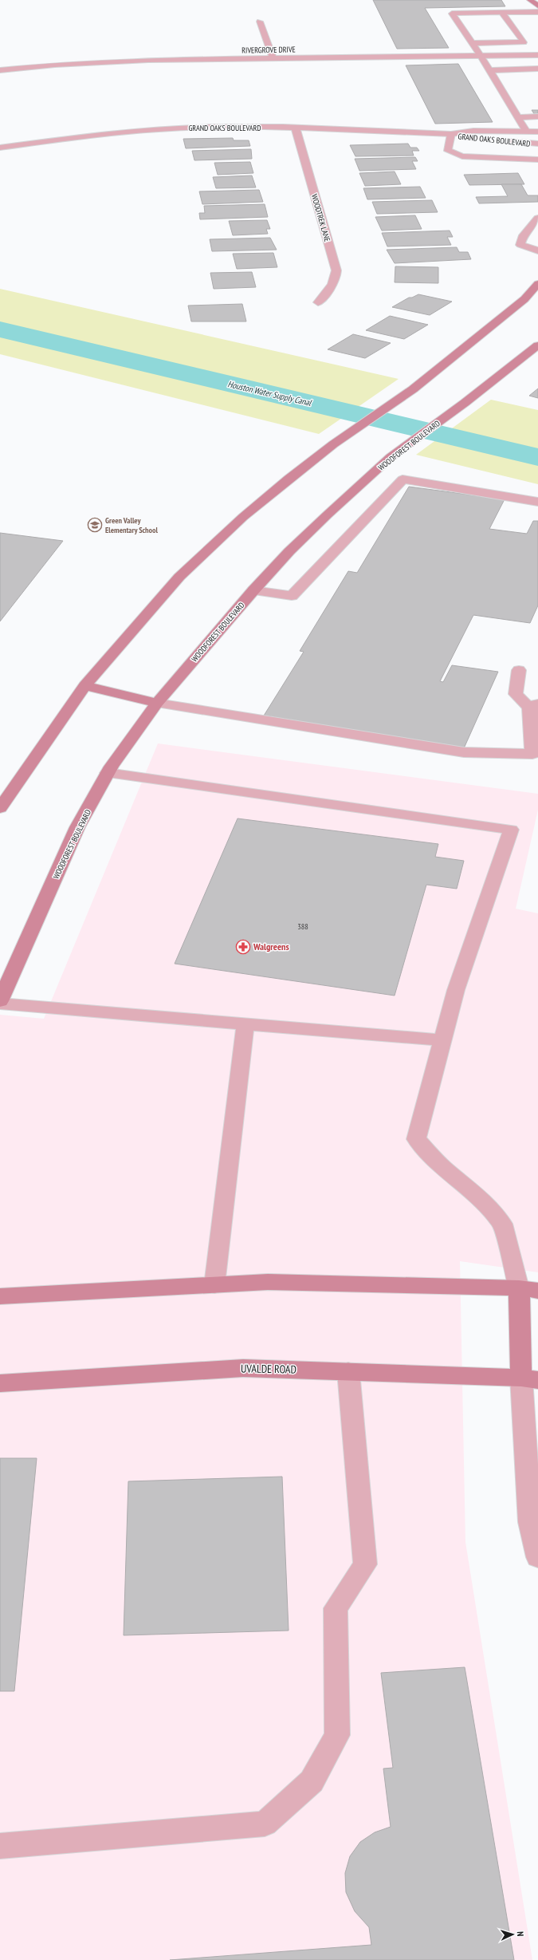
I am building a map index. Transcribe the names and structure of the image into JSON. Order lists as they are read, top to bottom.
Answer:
{
  "streets": {
    "main road": ["WOODFOREST BOULEVARD", "UVALDE ROAD"],
    "street": ["RIVERGROVE DRIVE", "GRAND OAKS BOULEVARD", "WOODTREK LANE"]
  },
  "crossings": [
    ["GRAND OAKS BOULEVARD", "WOODTREK LANE"]
  ],
  "water": ["Houston Water Supply Canal"],
  "places": {
    "school or university": ["Green Valley Elementary School"],
    "pharmacy": ["Walgreens"]
  },
  "house_numbers": ["388"],
  "north": "right"
}
